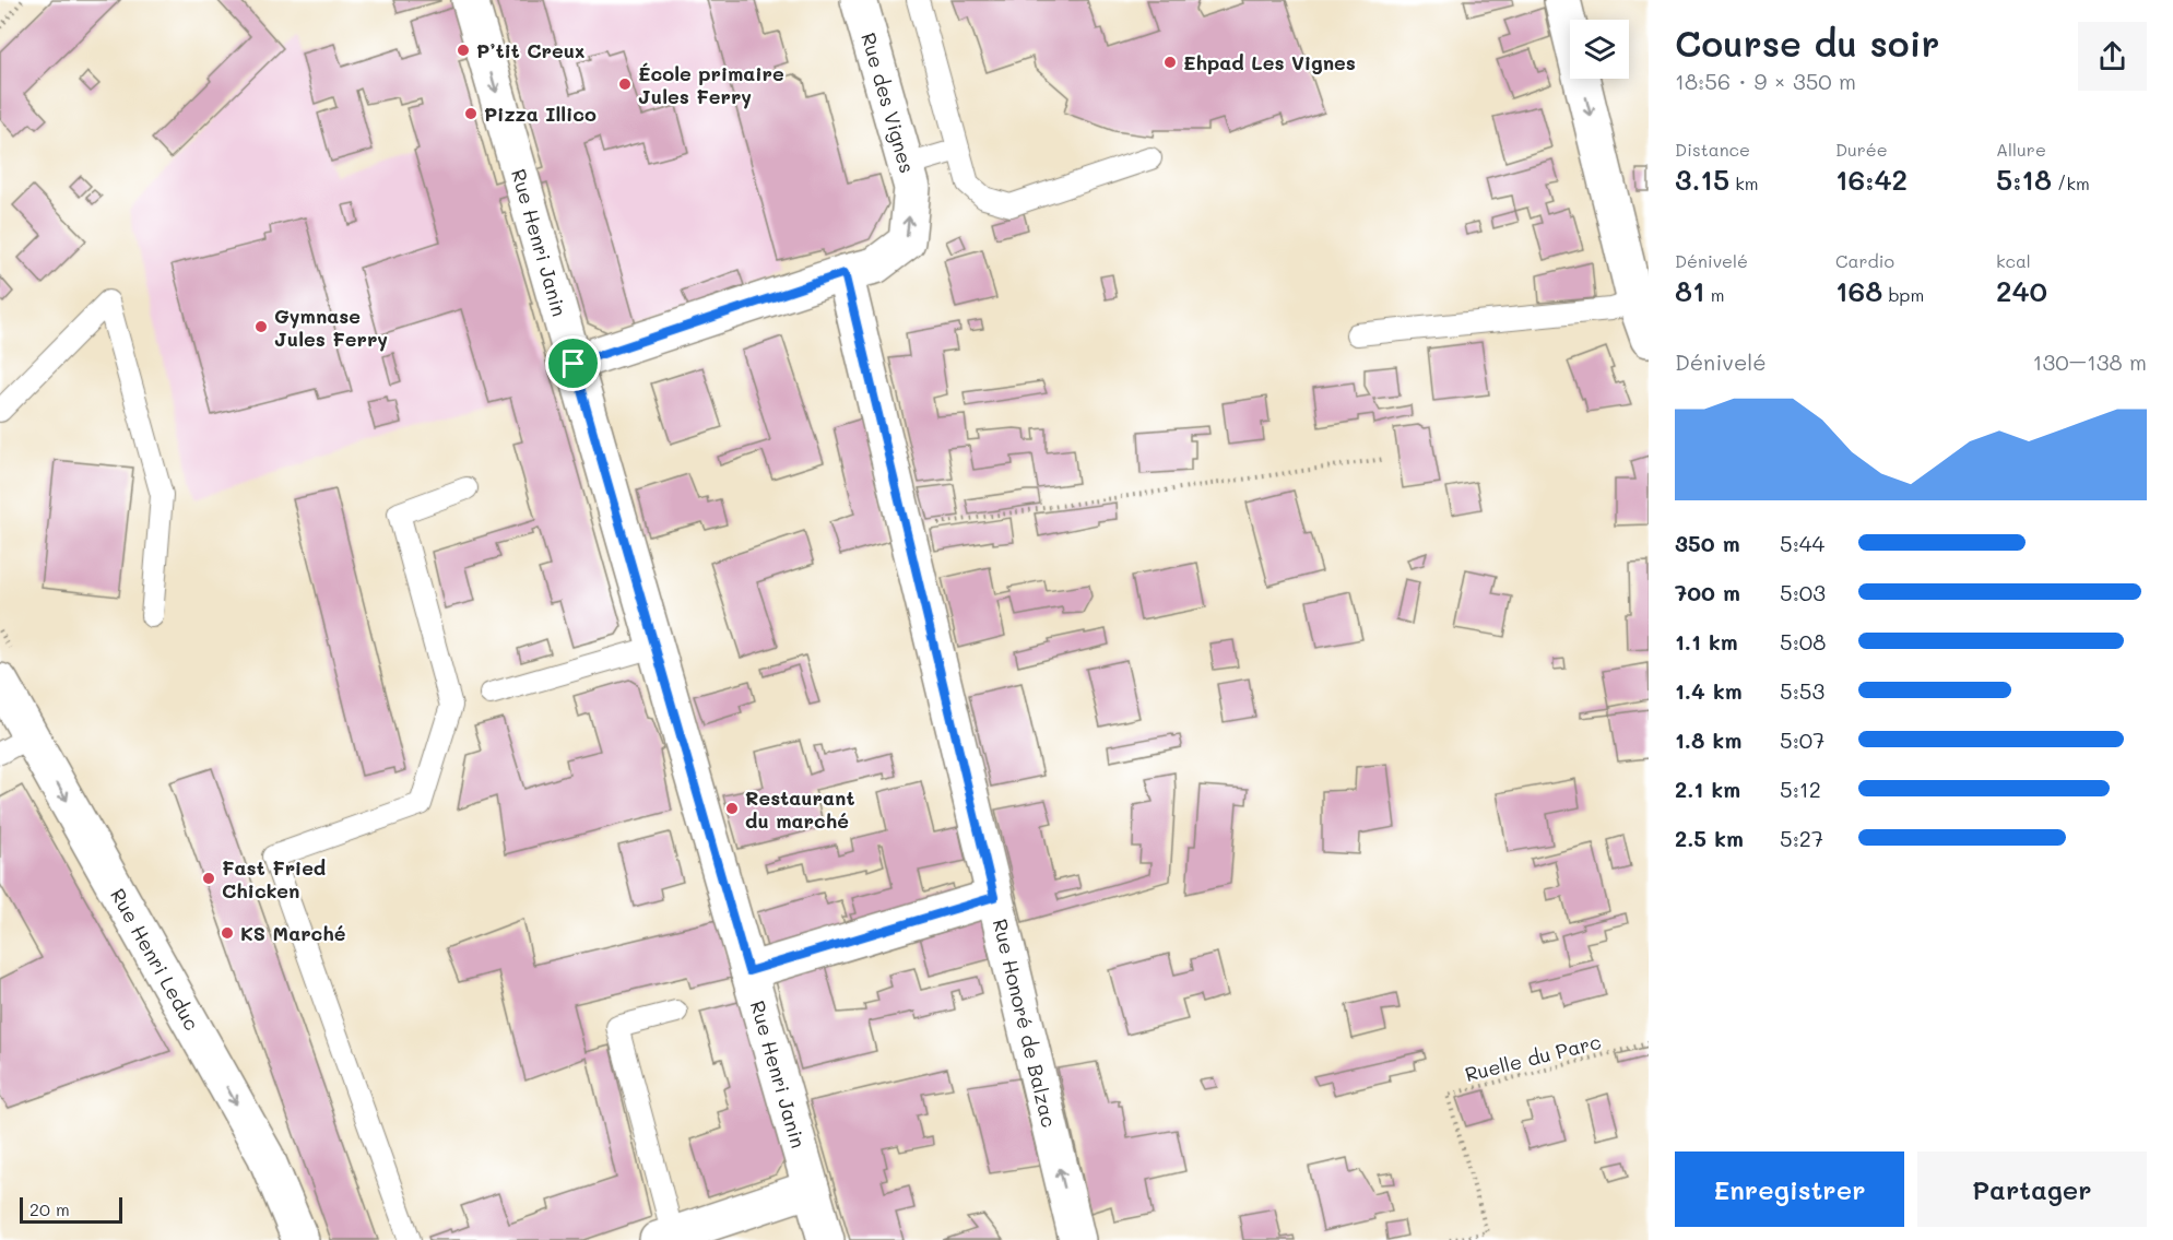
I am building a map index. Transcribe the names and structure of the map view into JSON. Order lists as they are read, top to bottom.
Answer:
{
  "streets": {
    "street": [
      "Rue des Vignes",
      "Rue Henri Janin",
      "Rue Henri Leduc",
      "Rue Honoré de Balzac"
    ],
    "path": ["Ruelle du Parc"]
  },
  "crossings": [
    ["Rue des Vignes", "Rue Henri Janin"],
    ["Rue des Vignes", "Rue Honoré de Balzac"]
  ],
  "one_way": ["Rue Henri Leduc", "Rue Honoré de Balzac"],
  "places": [
    "P’tit Creux",
    "Ehpad Les Vignes",
    "École primaire Jules Ferry",
    "Pizza Illico",
    "Gymnase Jules Ferry",
    "Restaurant du marché",
    "Fast Fried Chicken",
    "KS Marché"
  ],
  "scale_bar": "20 m",
  "page": {
    "heading": ["Course du soir", "18:56 · 9 × 350 m"],
    "stats": [
      ["Distance", "3.15 km"],
      ["Durée", "16:42"],
      ["Allure", "5:18 /km"],
      ["Dénivelé", "81 m"],
      ["Cardio", "168 bpm"],
      ["kcal", "240"]
    ],
    "chart": ["Dénivelé", "130–138 m"],
    "list": [
      {
        "name": "350 m",
        "note": "5:44"
      },
      {
        "name": "700 m",
        "note": "5:03"
      },
      {
        "name": "1.1 km",
        "note": "5:08"
      },
      {
        "name": "1.4 km",
        "note": "5:53"
      },
      {
        "name": "1.8 km",
        "note": "5:07"
      },
      {
        "name": "2.1 km",
        "note": "5:12"
      },
      {
        "name": "2.5 km",
        "note": "5:27"
      }
    ],
    "buttons": ["Enregistrer", "Partager"],
    "scale": "20 m"
  }
}
